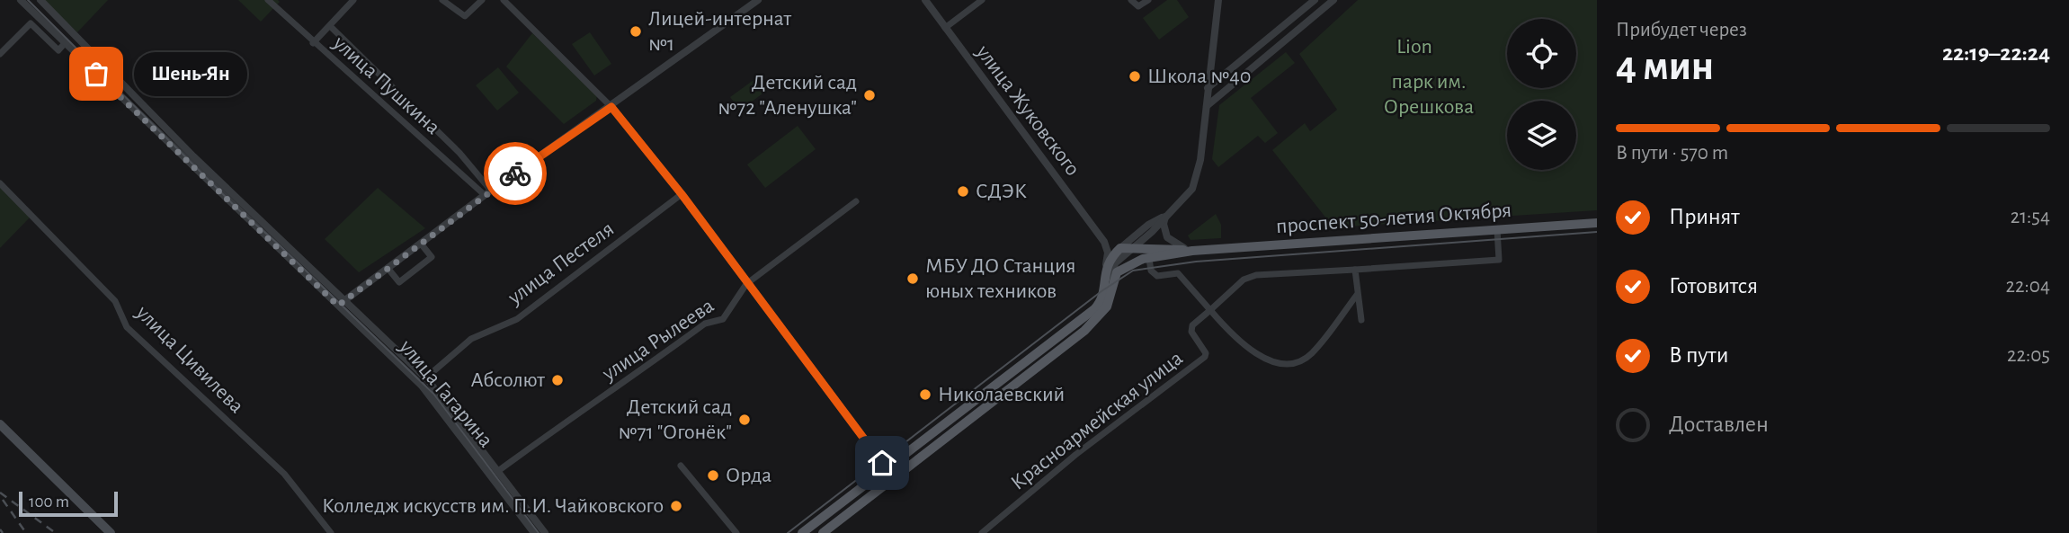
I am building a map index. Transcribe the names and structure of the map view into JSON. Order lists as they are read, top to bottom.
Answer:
{
  "streets": {
    "main road": ["проспект 50-летия Октября"],
    "street": [
      "улица Пушкина",
      "улица Жуковского",
      "улица Пестеля",
      "улица Рылеева",
      "улица Цивилева",
      "улица Гагарина",
      "Красноармейская улица"
    ]
  },
  "crossings": [
    ["улица Пестеля", "улица Гагарина"],
    ["улица Рылеева", "улица Гагарина"]
  ],
  "parks": ["Lion", "парк им. Орешкова"],
  "places": [
    "Лицей-интернат №1",
    "Шень-Ян",
    "Школа №40",
    "Детский сад №72 \"Аленушка\"",
    "СДЭК",
    "МБУ ДО Станция юных техников",
    "Абсолют",
    "Николаевский",
    "Детский сад №71 \"Огонёк\"",
    "Орда",
    "Колледж искусств им. П.И. Чайковского"
  ],
  "scale_bar": "100 m",
  "page": {
    "heading": ["4 мин", "Прибудет через", "22:19–22:24"],
    "bubble": "Шень-Ян",
    "bar": "В пути · 570 m",
    "list": [
      ["Принят", "21:54"],
      ["Готовится", "22:04"],
      ["В пути", "22:05"],
      "Доставлен"
    ],
    "scale": "100 m"
  }
}
